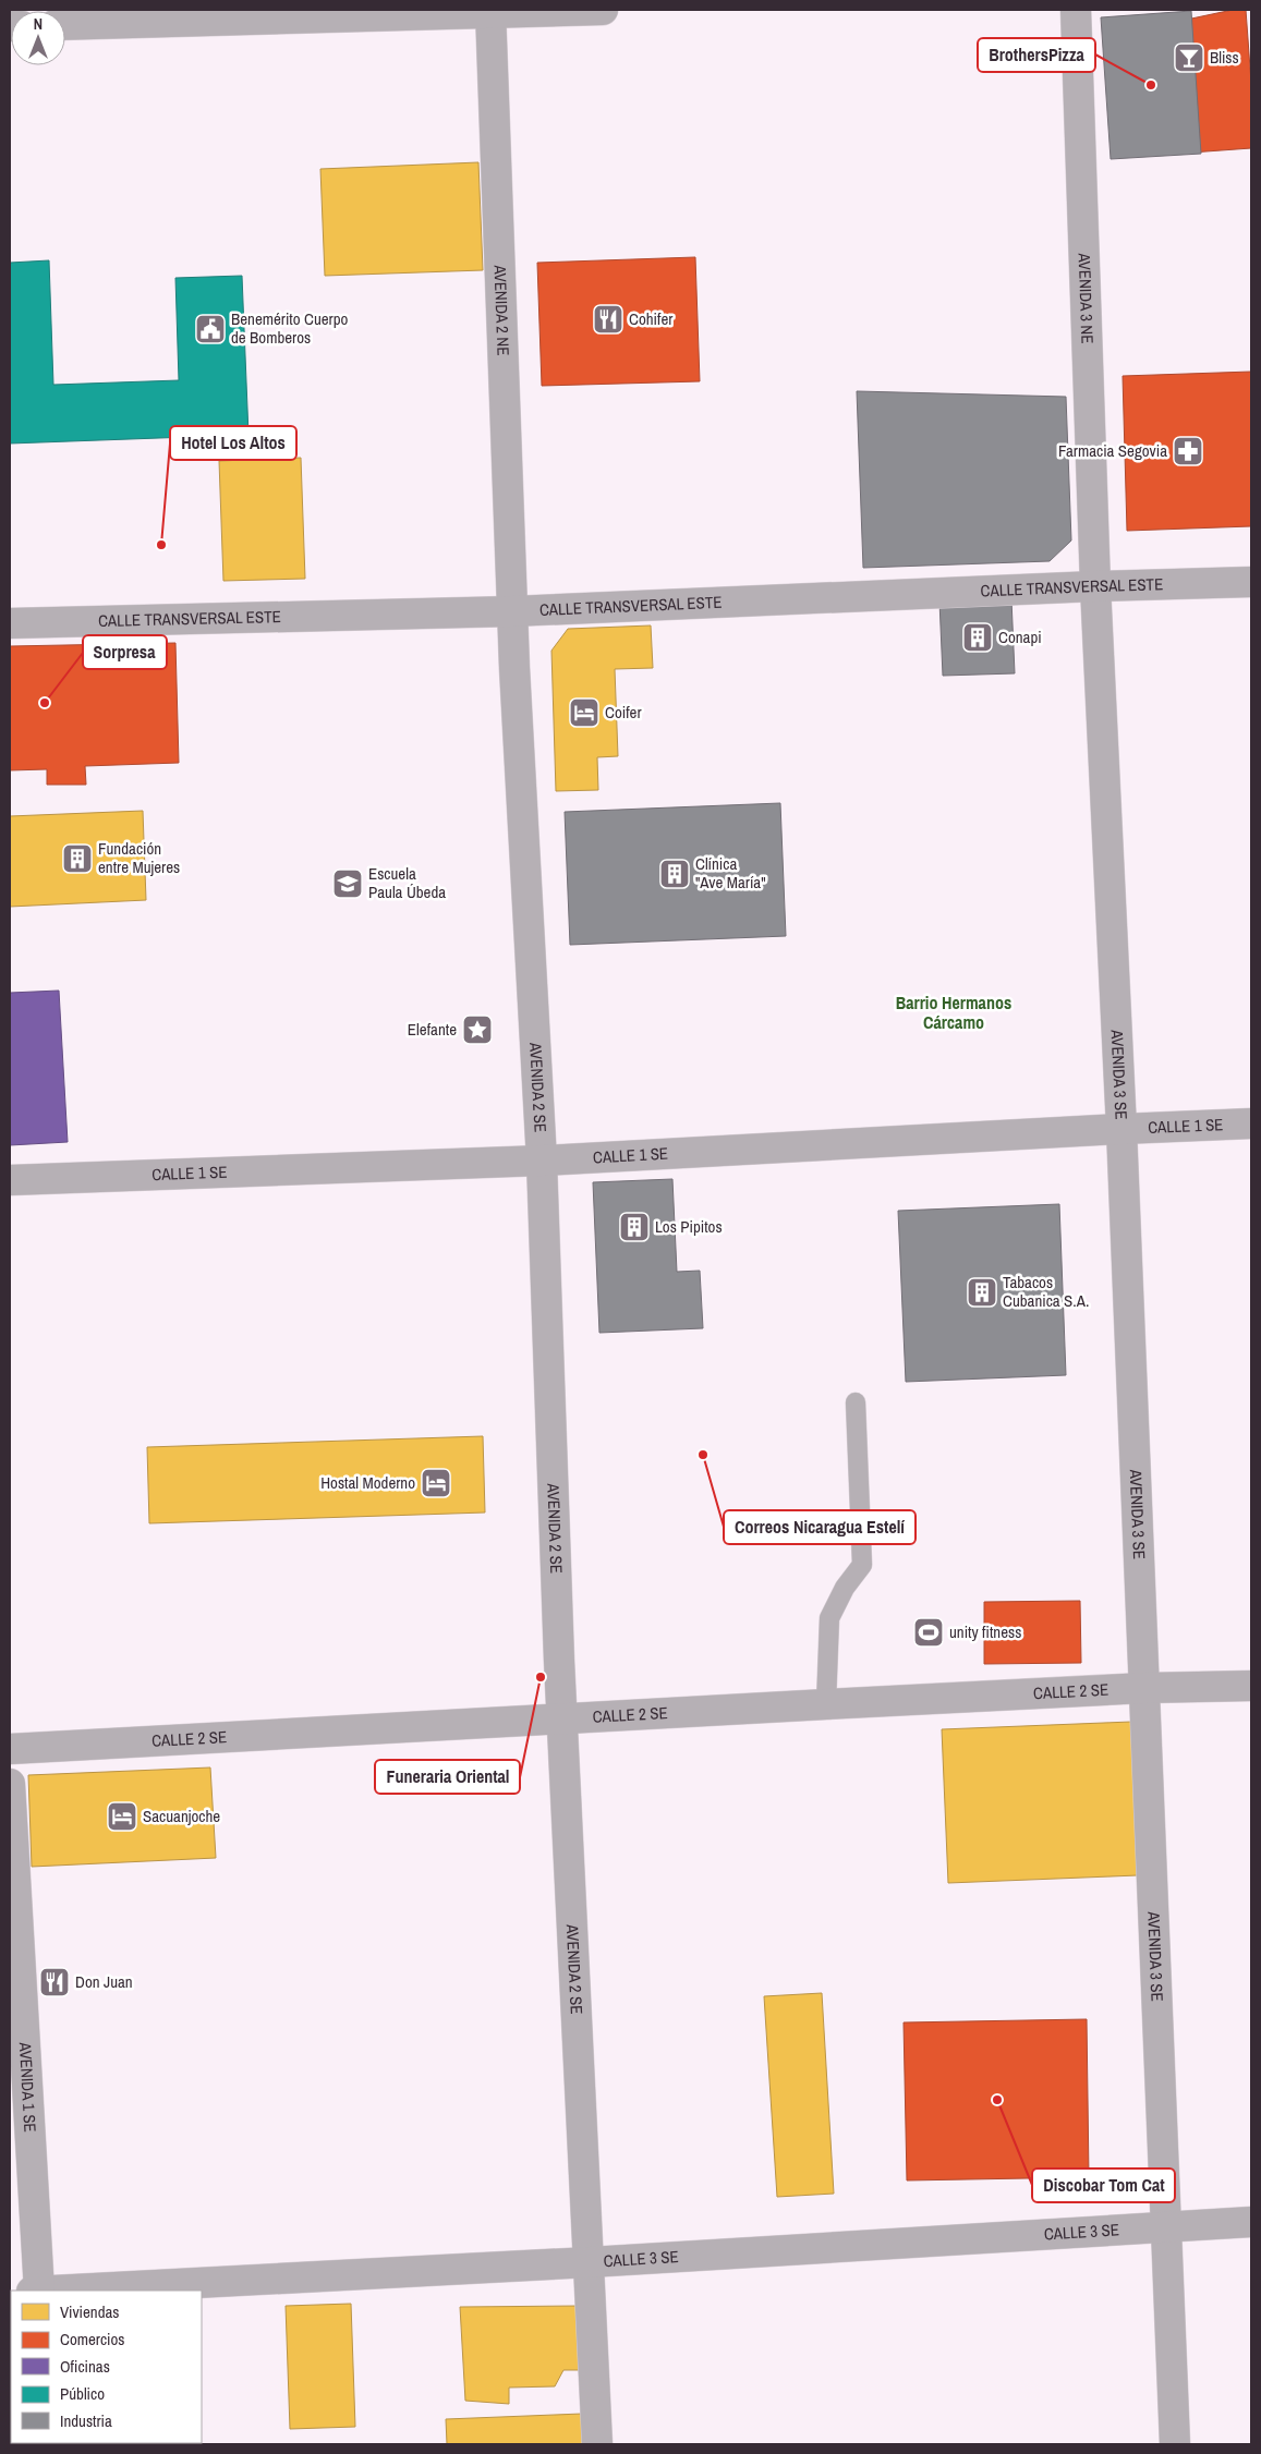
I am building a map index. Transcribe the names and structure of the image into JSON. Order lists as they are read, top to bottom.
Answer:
{
  "streets": {
    "street": [
      "AVENIDA 3 NE",
      "AVENIDA 2 NE",
      "CALLE TRANSVERSAL ESTE",
      "AVENIDA 3 SE",
      "AVENIDA 2 SE",
      "CALLE 1 SE",
      "CALLE 2 SE",
      "AVENIDA 1 SE",
      "CALLE 3 SE"
    ]
  },
  "crossings": [
    ["AVENIDA 3 NE", "CALLE TRANSVERSAL ESTE"],
    ["AVENIDA 3 NE", "AVENIDA 3 SE"],
    ["AVENIDA 2 NE", "CALLE TRANSVERSAL ESTE"],
    ["AVENIDA 2 NE", "AVENIDA 2 SE"],
    ["CALLE TRANSVERSAL ESTE", "AVENIDA 3 SE"],
    ["CALLE TRANSVERSAL ESTE", "AVENIDA 2 SE"],
    ["AVENIDA 3 SE", "CALLE 1 SE"],
    ["AVENIDA 3 SE", "CALLE 2 SE"],
    ["AVENIDA 3 SE", "CALLE 3 SE"],
    ["AVENIDA 2 SE", "CALLE 1 SE"],
    ["AVENIDA 2 SE", "CALLE 2 SE"],
    ["AVENIDA 2 SE", "CALLE 3 SE"]
  ],
  "districts": ["Barrio Hermanos Cárcamo"],
  "places": {
    "bar": ["Bliss"],
    "other": [
      "BrothersPizza",
      "Hotel Los Altos",
      "Sorpresa",
      "Correos Nicaragua Estelí",
      "Funeraria Oriental",
      "Discobar Tom Cat"
    ],
    "restaurant": ["Cohifer", "Don Juan"],
    "public building": ["Benemérito Cuerpo de Bomberos"],
    "pharmacy": ["Farmacia Segovia"],
    "building": [
      "Conapi",
      "Fundación entre Mujeres",
      "Clínica \"Ave María\"",
      "Los Pipitos",
      "Tabacos Cubanica S.A."
    ],
    "hotel": ["Coifer", "Hostal Moderno", "Sacuanjoche"],
    "school or university": ["Escuela Paula Úbeda"],
    "place": ["Elefante"],
    "sports": ["unity fitness"]
  },
  "legend": [
    "Viviendas",
    "Comercios",
    "Oficinas",
    "Público",
    "Industria"
  ],
  "north": "top"
}
